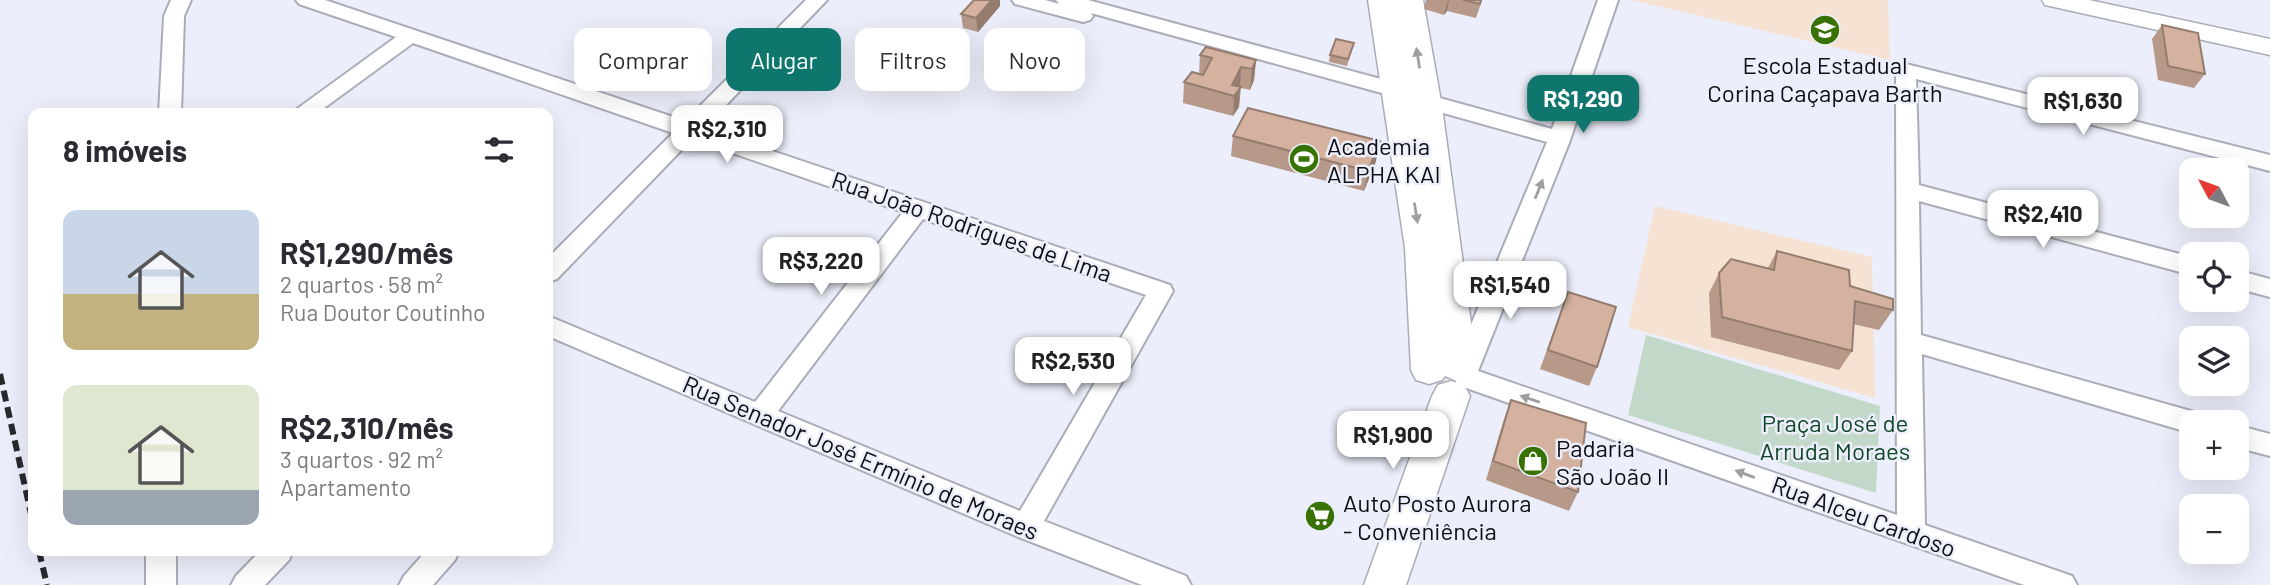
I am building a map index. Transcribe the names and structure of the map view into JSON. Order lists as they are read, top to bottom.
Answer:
{
  "streets": {
    "street": ["Rua João Rodrigues de Lima", "Rua Senador José Ermínio de Moraes", "Rua Alceu Cardoso"]
  },
  "crossings": [
    ["Rua João Rodrigues de Lima", "Rua Senador José Ermínio de Moraes"]
  ],
  "one_way": ["Rua Alceu Cardoso"],
  "parks": ["Praça José de Arruda Moraes"],
  "places": {
    "school or university": ["Escola Estadual Corina Caçapava Barth"],
    "sports": ["Academia ALPHA KAI"],
    "shop": ["Padaria São João II"],
    "supermarket": ["Auto Posto Aurora - Conveniência"]
  },
  "north": "top left",
  "page": {
    "chip": [
      "Comprar",
      "Alugar",
      "Filtros",
      "Novo"
    ],
    "price": [
      "R$1,290",
      "R$1,630",
      "R$2,310",
      "R$2,410",
      "R$3,220",
      "R$1,540",
      "R$2,530",
      "R$1,900"
    ],
    "heading": "8 imóveis",
    "map_buttons": ["+", "−"],
    "list": [
      {
        "name": "R$1,290/mês",
        "note": "2 quartos · 58 m² · Rua Doutor Coutinho"
      },
      {
        "name": "R$2,310/mês",
        "note": "3 quartos · 92 m² · Apartamento"
      }
    ]
  }
}
